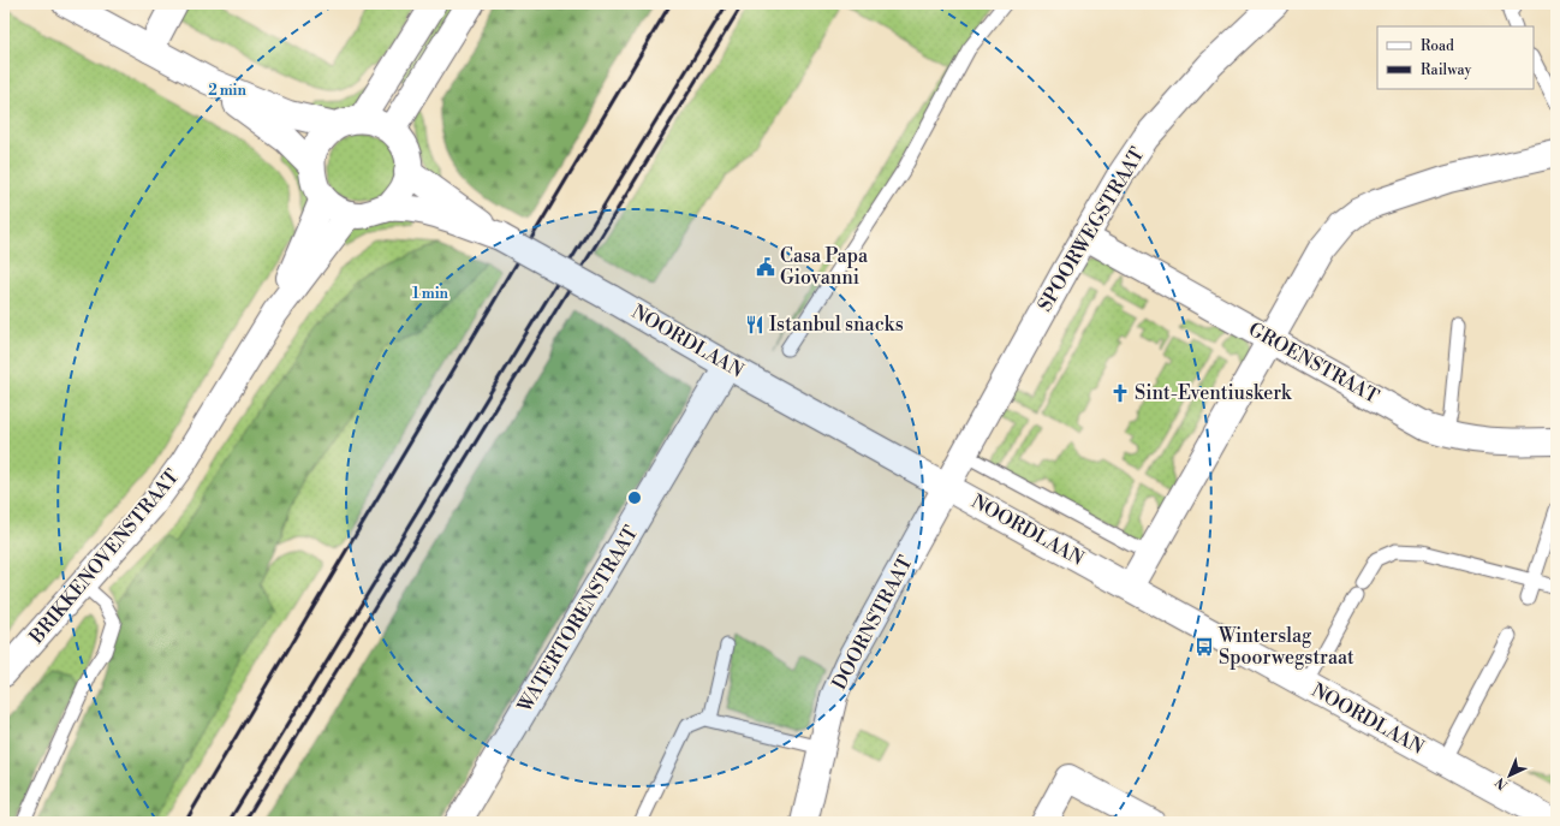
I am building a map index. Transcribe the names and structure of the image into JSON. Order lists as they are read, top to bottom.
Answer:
{
  "streets": {
    "street": [
      "SPOORWEGSTRAAT",
      "NOORDLAAN",
      "GROENSTRAAT",
      "BRIKKENOVENSTRAAT",
      "WATERTORENSTRAAT",
      "DOORNSTRAAT"
    ]
  },
  "crossings": [
    ["SPOORWEGSTRAAT", "NOORDLAAN"],
    ["SPOORWEGSTRAAT", "GROENSTRAAT"],
    ["SPOORWEGSTRAAT", "DOORNSTRAAT"],
    ["NOORDLAAN", "BRIKKENOVENSTRAAT"],
    ["NOORDLAAN", "WATERTORENSTRAAT"],
    ["NOORDLAAN", "DOORNSTRAAT"]
  ],
  "places": {
    "public building": ["Casa Papa Giovanni"],
    "restaurant": ["Istanbul snacks"],
    "church": ["Sint-Eventiuskerk"],
    "bus stop": ["Winterslag Spoorwegstraat"]
  },
  "legend": ["Road", "Railway"],
  "north": "bottom left",
  "rings": ["2 min", "1 min"]
}
